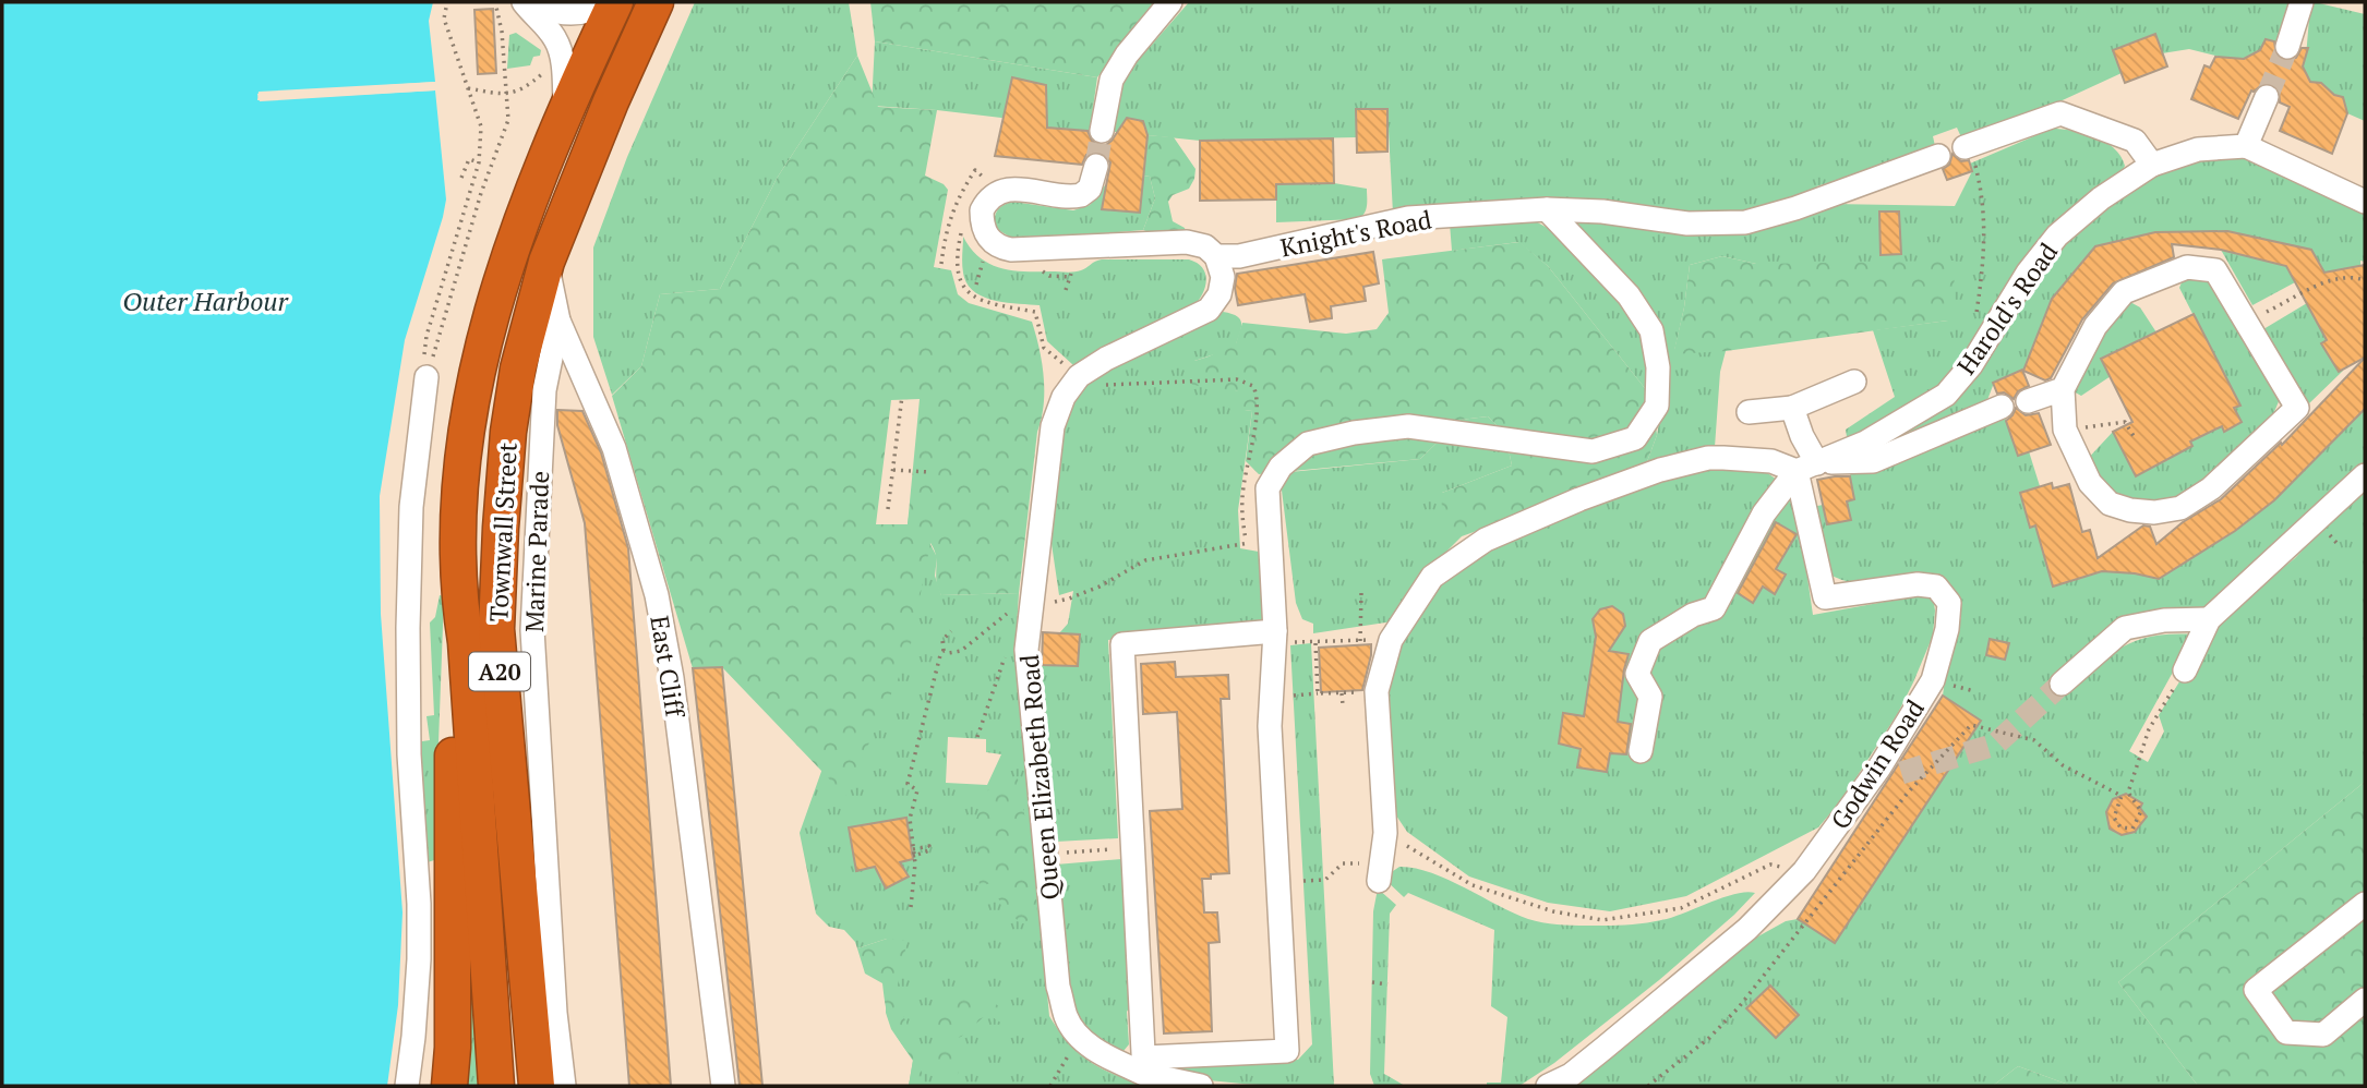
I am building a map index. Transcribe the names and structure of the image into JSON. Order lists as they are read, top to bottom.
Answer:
{
  "streets": {
    "highway": ["Townwall Street", "A20"],
    "street": [
      "Knight's Road",
      "Harold's Road",
      "Marine Parade",
      "East Cliff",
      "Godwin Road",
      "Queen Elizabeth Road"
    ]
  },
  "crossings": [
    ["Knight's Road", "Queen Elizabeth Road"],
    ["Harold's Road", "Godwin Road"],
    ["Townwall Street", "Marine Parade"],
    ["Townwall Street", "East Cliff"],
    ["Marine Parade", "East Cliff"]
  ],
  "water": ["Outer Harbour"]
}
